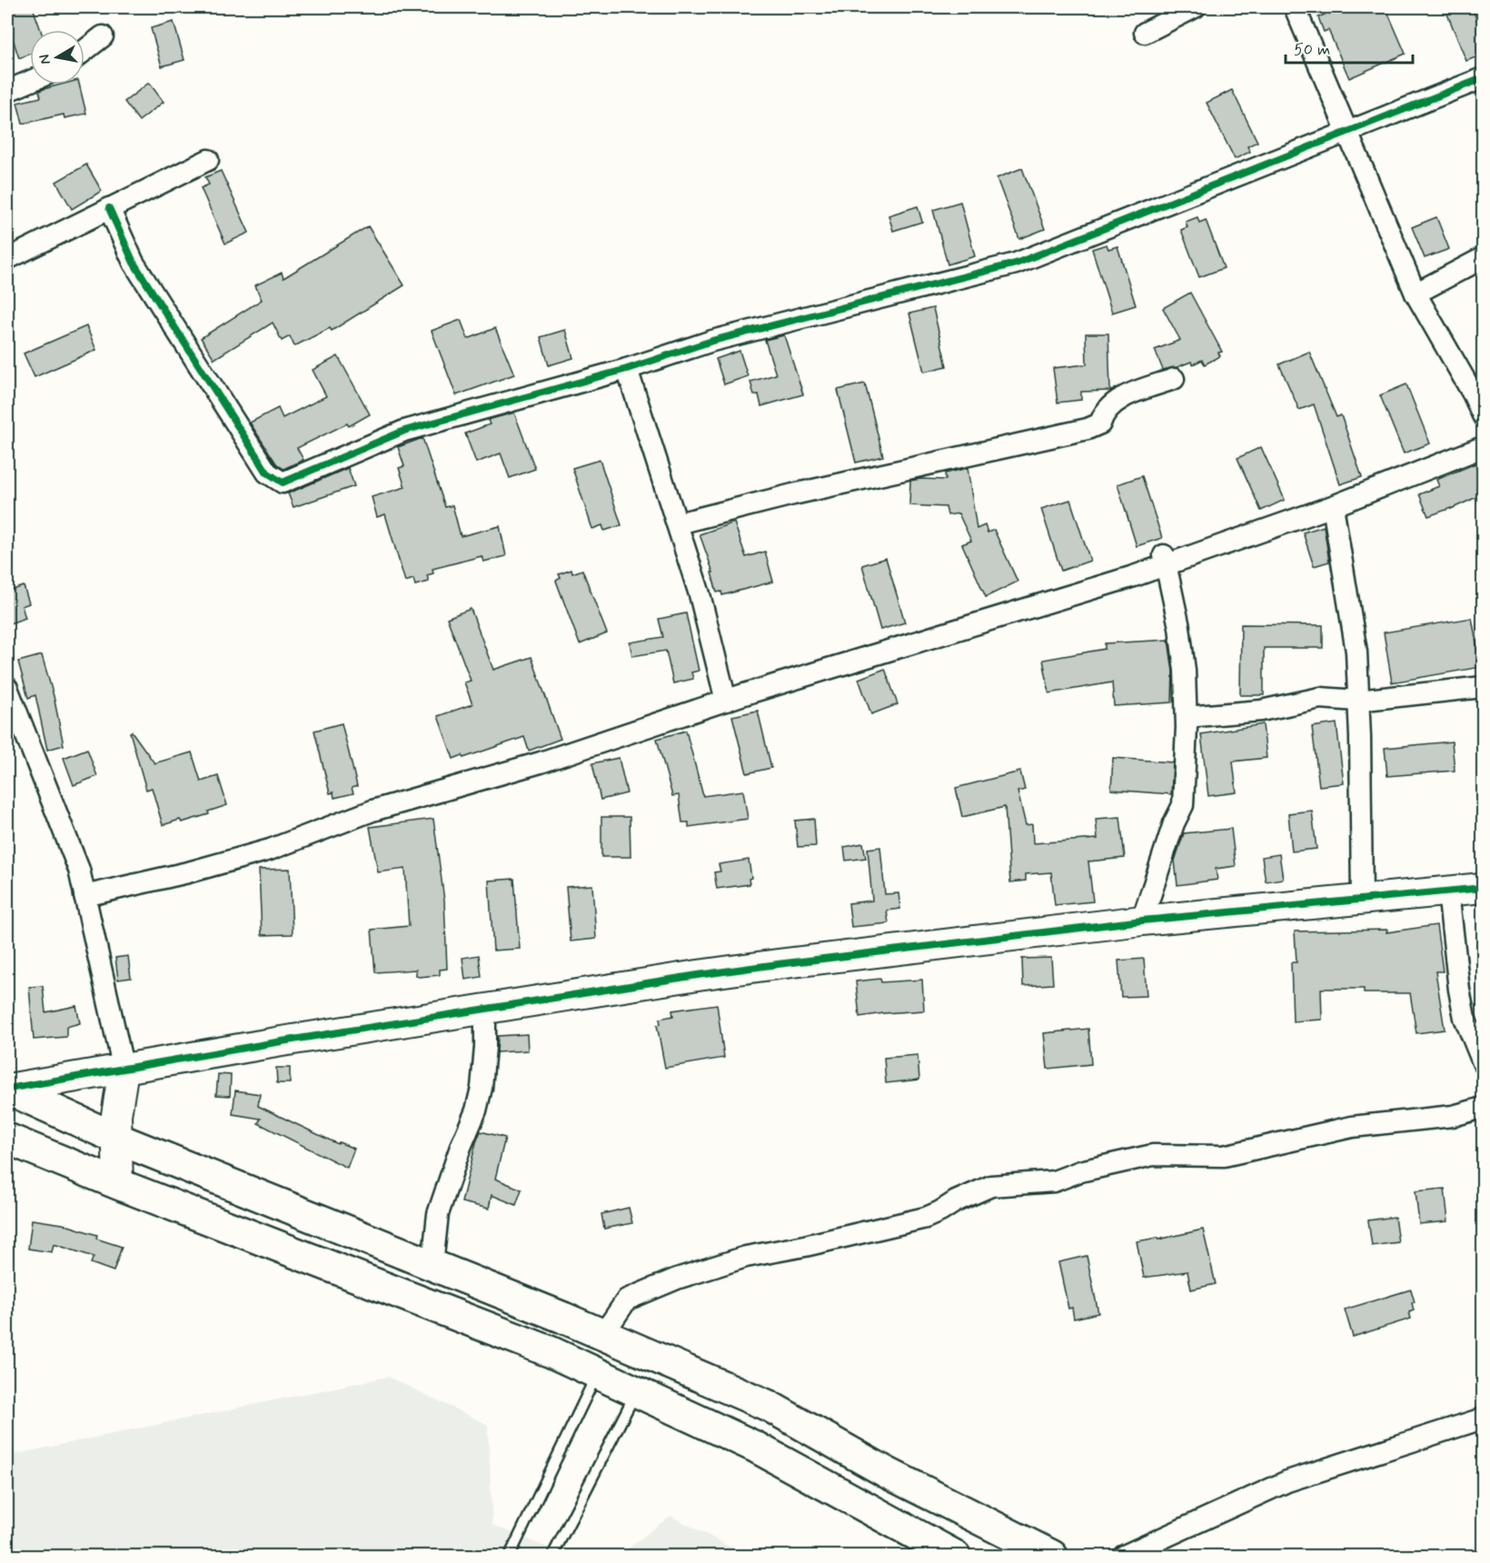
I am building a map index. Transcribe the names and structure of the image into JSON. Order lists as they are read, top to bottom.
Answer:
{
  "scale_bar": "50 m",
  "north": "left"
}
